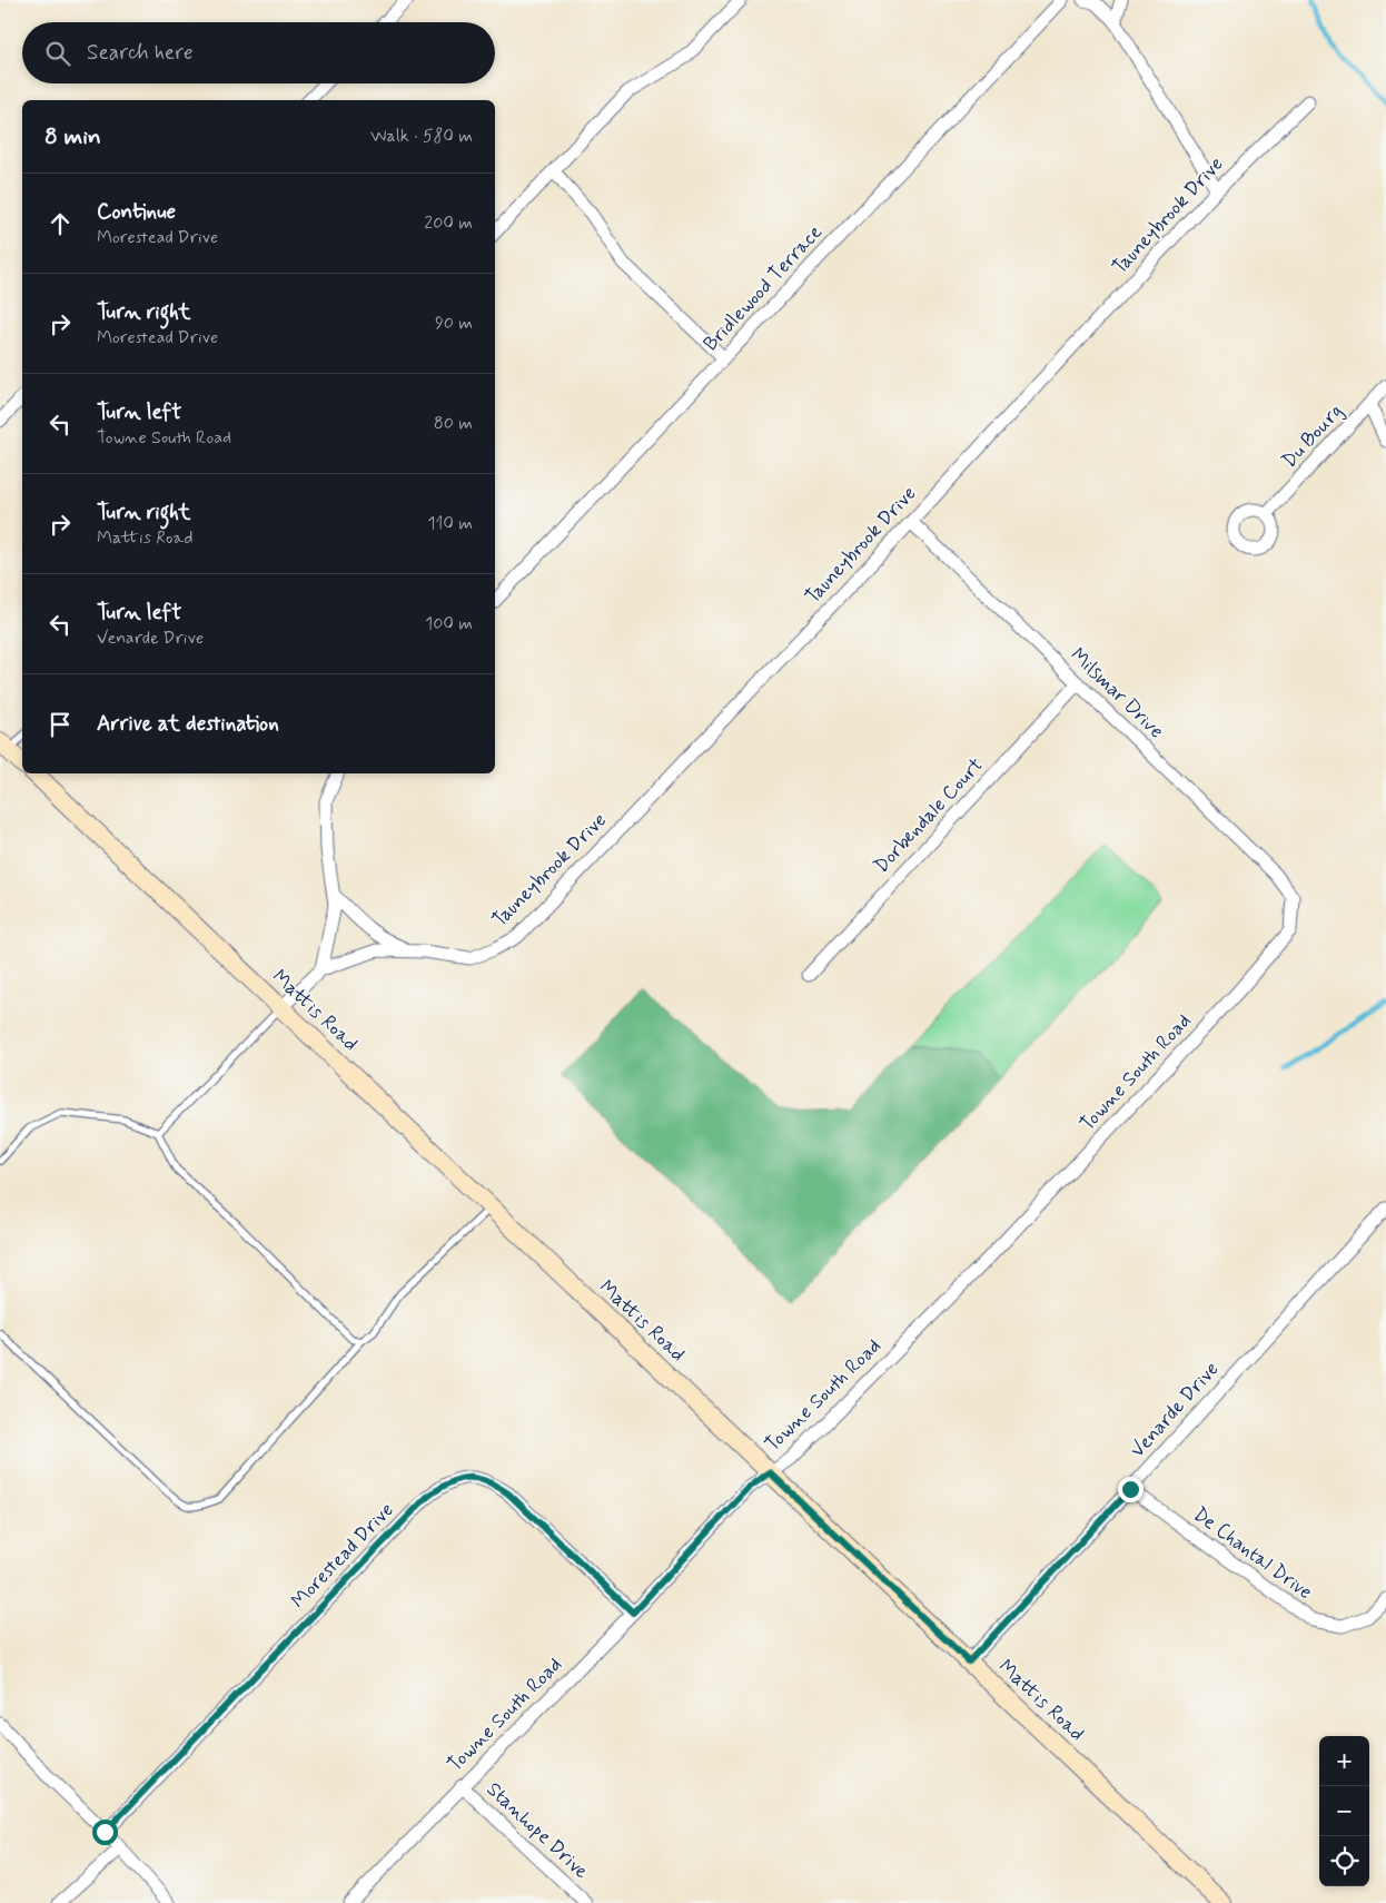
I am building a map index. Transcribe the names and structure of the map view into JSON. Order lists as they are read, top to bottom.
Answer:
{
  "streets": {
    "main road": ["Mattis Road"],
    "street": [
      "Tauneybrook Drive",
      "Bridlewood Terrace",
      "Du Bourg",
      "Milsmar Drive",
      "Dorbendale Court",
      "Towne South Road",
      "Venarde Drive",
      "De Chantal Drive",
      "Morestead Drive",
      "Stanhope Drive"
    ]
  },
  "crossings": [
    ["Tauneybrook Drive", "Milsmar Drive"],
    ["Tauneybrook Drive", "Mattis Road"],
    ["Milsmar Drive", "Dorbendale Court"],
    ["Milsmar Drive", "Towne South Road"],
    ["Mattis Road", "Towne South Road"],
    ["Mattis Road", "Venarde Drive"],
    ["Towne South Road", "Morestead Drive"],
    ["Towne South Road", "Stanhope Drive"],
    ["Venarde Drive", "De Chantal Drive"]
  ],
  "page": {
    "search": "Search here",
    "heading": ["8 min", "Walk · 580 m"],
    "list": [
      ["Continue", "Morestead Drive", "200 m"],
      ["Turn right", "Morestead Drive", "90 m"],
      ["Turn left", "Towne South Road", "80 m"],
      ["Turn right", "Mattis Road", "110 m"],
      ["Turn left", "Venarde Drive", "100 m"],
      "Arrive at destination"
    ],
    "map_buttons": ["+", "−"]
  }
}
